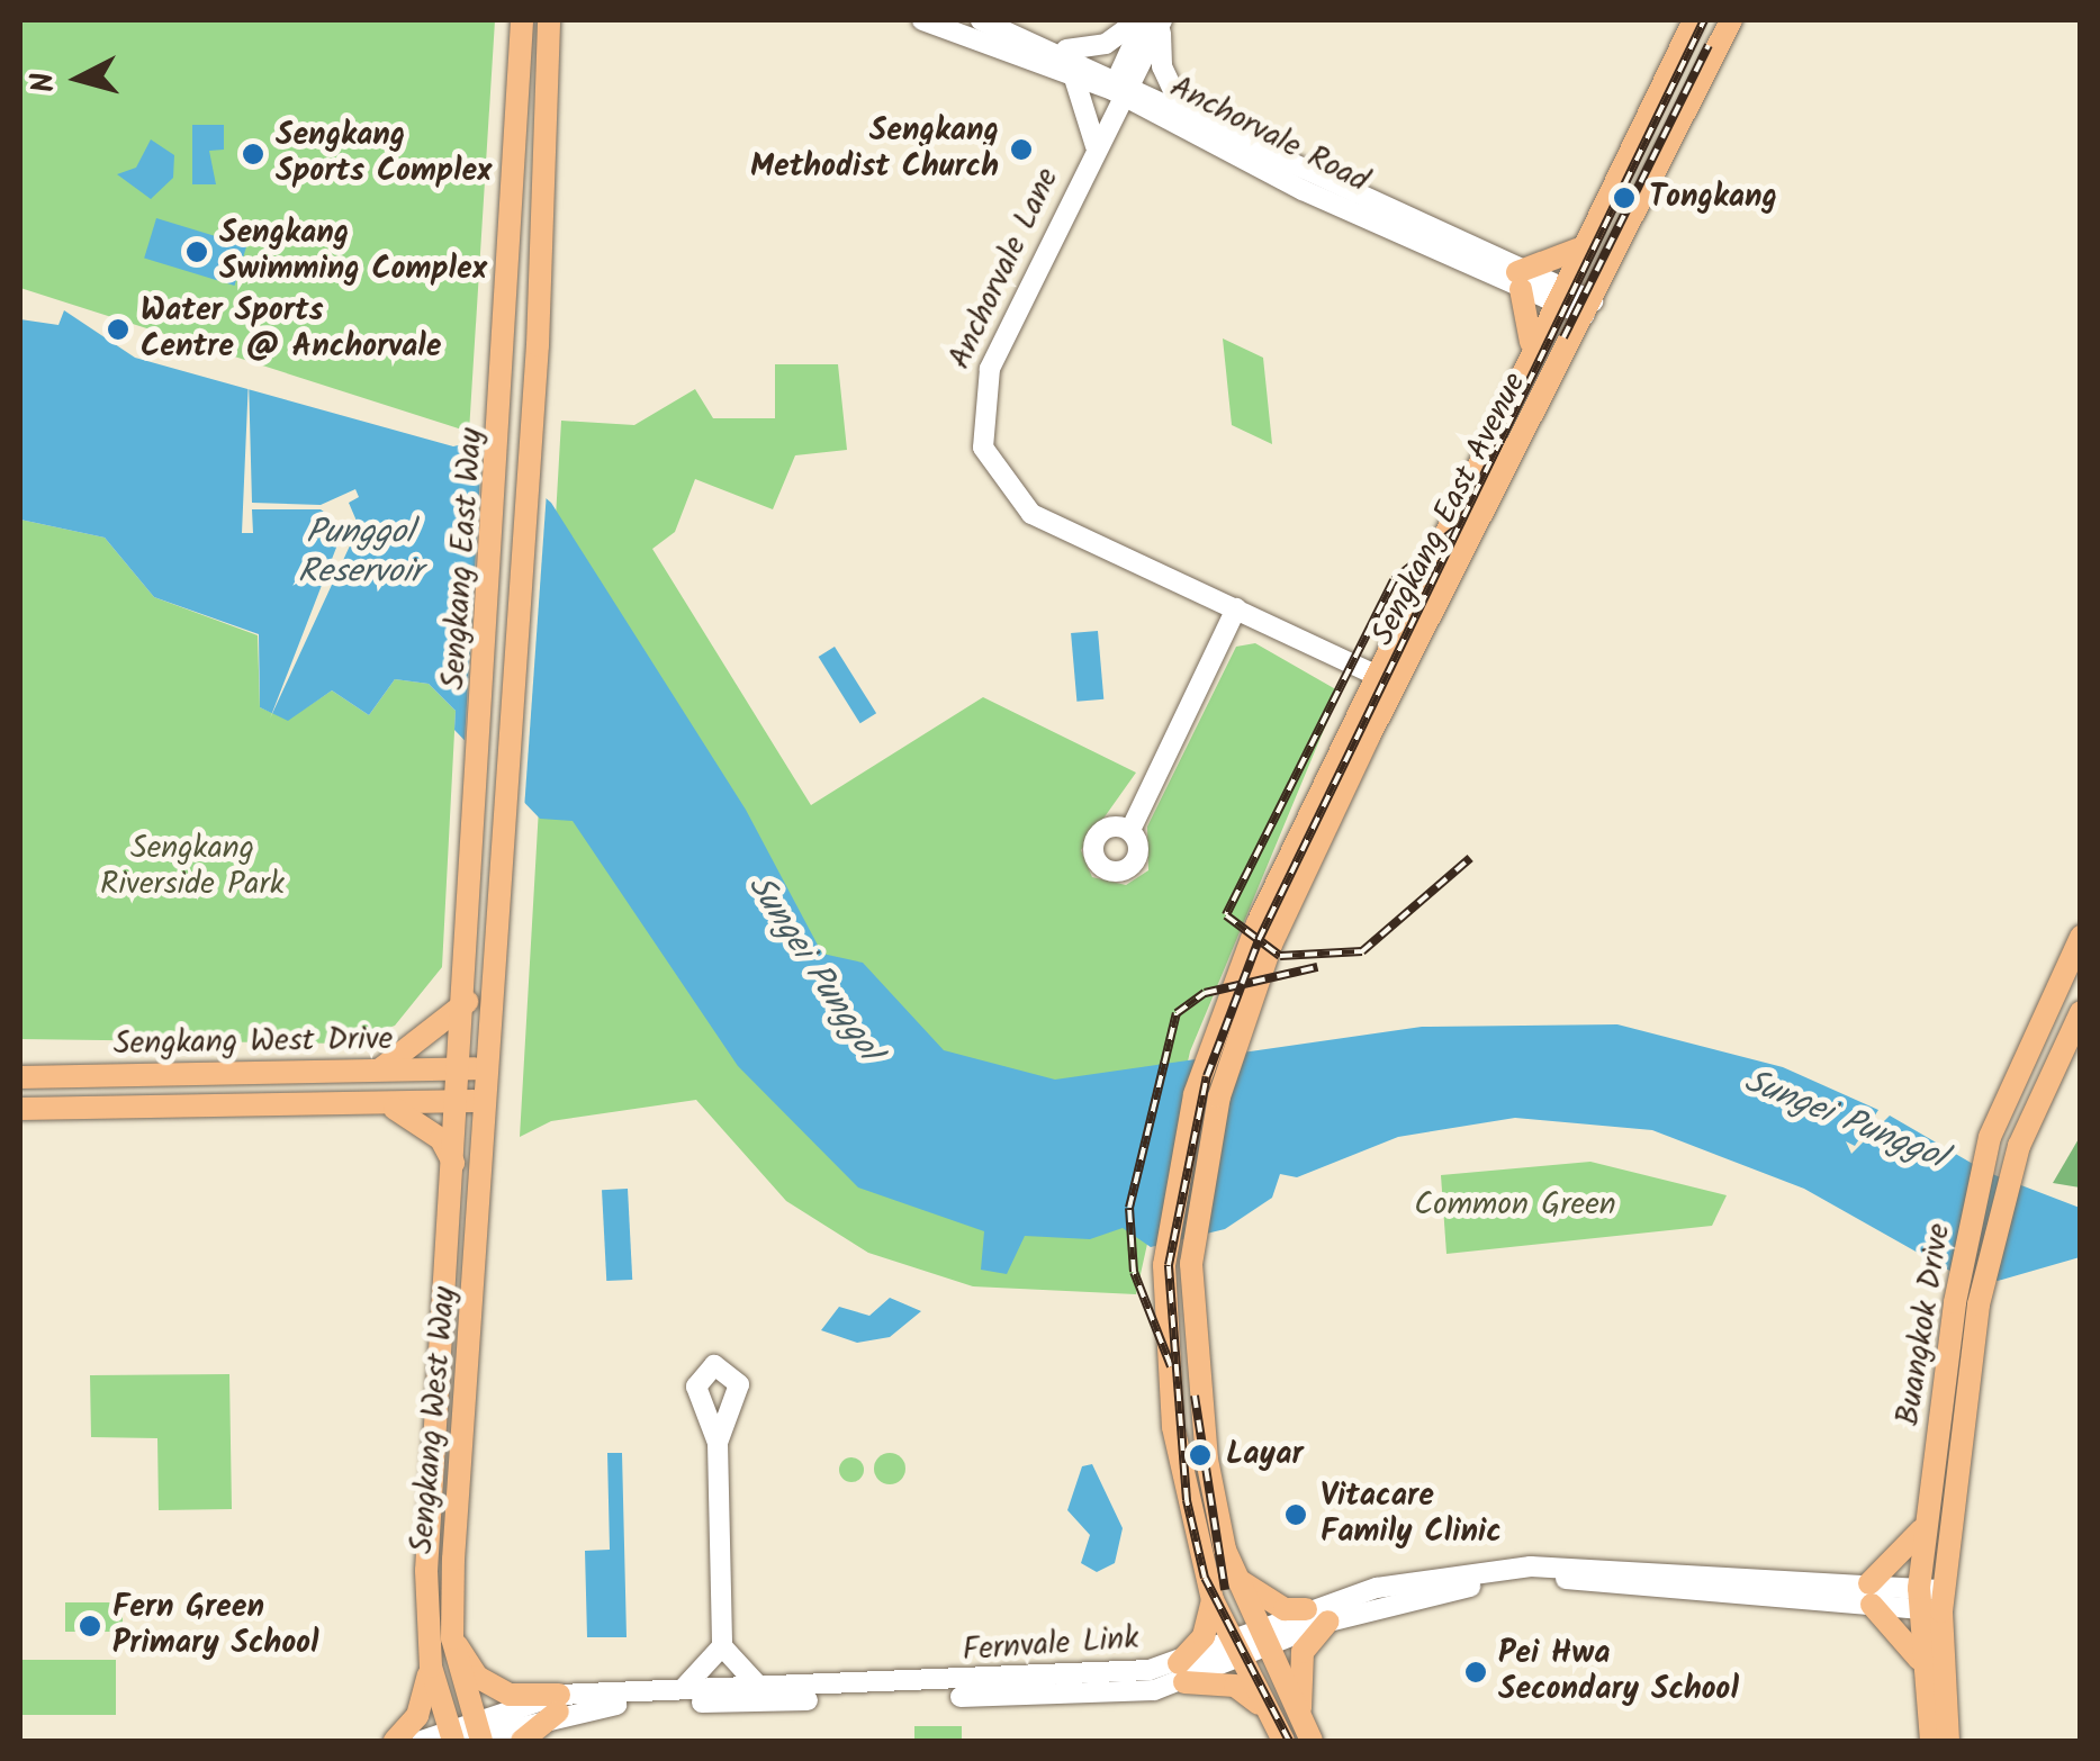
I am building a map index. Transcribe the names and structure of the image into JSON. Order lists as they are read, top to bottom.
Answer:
{
  "streets": {
    "main road": [
      "Sengkang East Avenue",
      "Sengkang East Way",
      "Sengkang West Drive",
      "Buangkok Drive",
      "Sengkang West Way"
    ],
    "street": ["Anchorvale Road", "Anchorvale Lane", "Fernvale Link"]
  },
  "crossings": [
    ["Anchorvale Road", "Anchorvale Lane"],
    ["Anchorvale Road", "Sengkang East Avenue"],
    ["Anchorvale Lane", "Sengkang East Avenue"],
    ["Sengkang East Way", "Sengkang West Drive"],
    ["Sengkang East Way", "Sengkang West Way"],
    ["Buangkok Drive", "Fernvale Link"],
    ["Sengkang West Way", "Fernvale Link"]
  ],
  "water": ["Punggol Reservoir", "Sungei Punggol"],
  "parks": ["Sengkang Riverside Park", "Common Green"],
  "places": [
    "Sengkang Methodist Church",
    "Sengkang Sports Complex",
    "Tongkang",
    "Sengkang Swimming Complex",
    "Water Sports Centre @ Anchorvale",
    "Layar",
    "Vitacare Family Clinic",
    "Fern Green Primary School",
    "Pei Hwa Secondary School"
  ],
  "north": "left"
}
